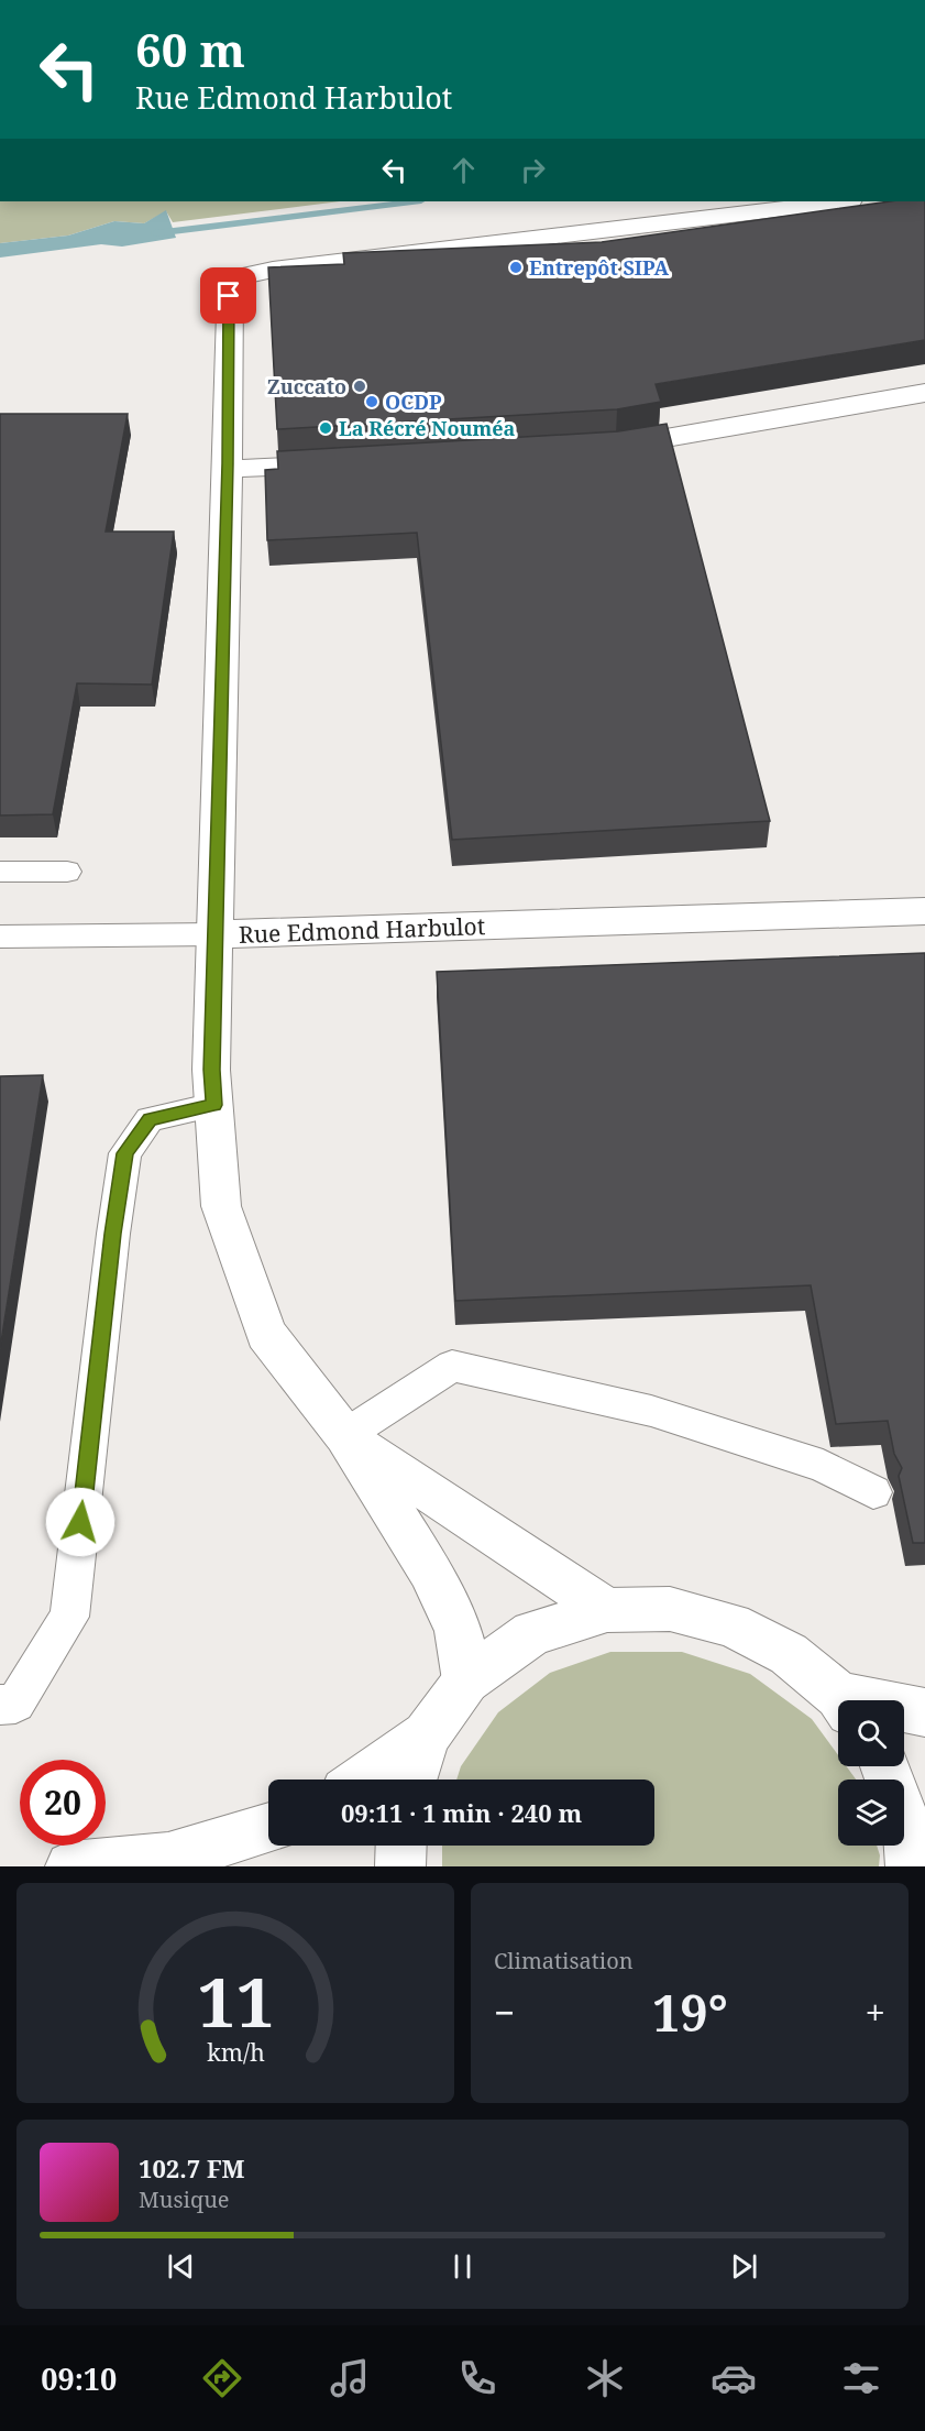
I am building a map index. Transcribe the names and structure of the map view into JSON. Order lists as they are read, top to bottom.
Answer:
{
  "streets": {
    "street": ["Rue Edmond Harbulot"]
  },
  "places": [
    "Entrepôt SIPA",
    "Zuccato",
    "OCDP",
    "La Récré Nouméa"
  ],
  "page": {
    "turn": ["60 m", "Rue Edmond Harbulot"],
    "limit": "20",
    "trip": "09:11 · 1 min · 240 m",
    "tile": "Climatisation",
    "heat": ["−", "19°", "+"],
    "song": ["102.7 FM", "Musique"],
    "tabs": "09:10",
    "gauge": ["11", "km/h"]
  }
}
